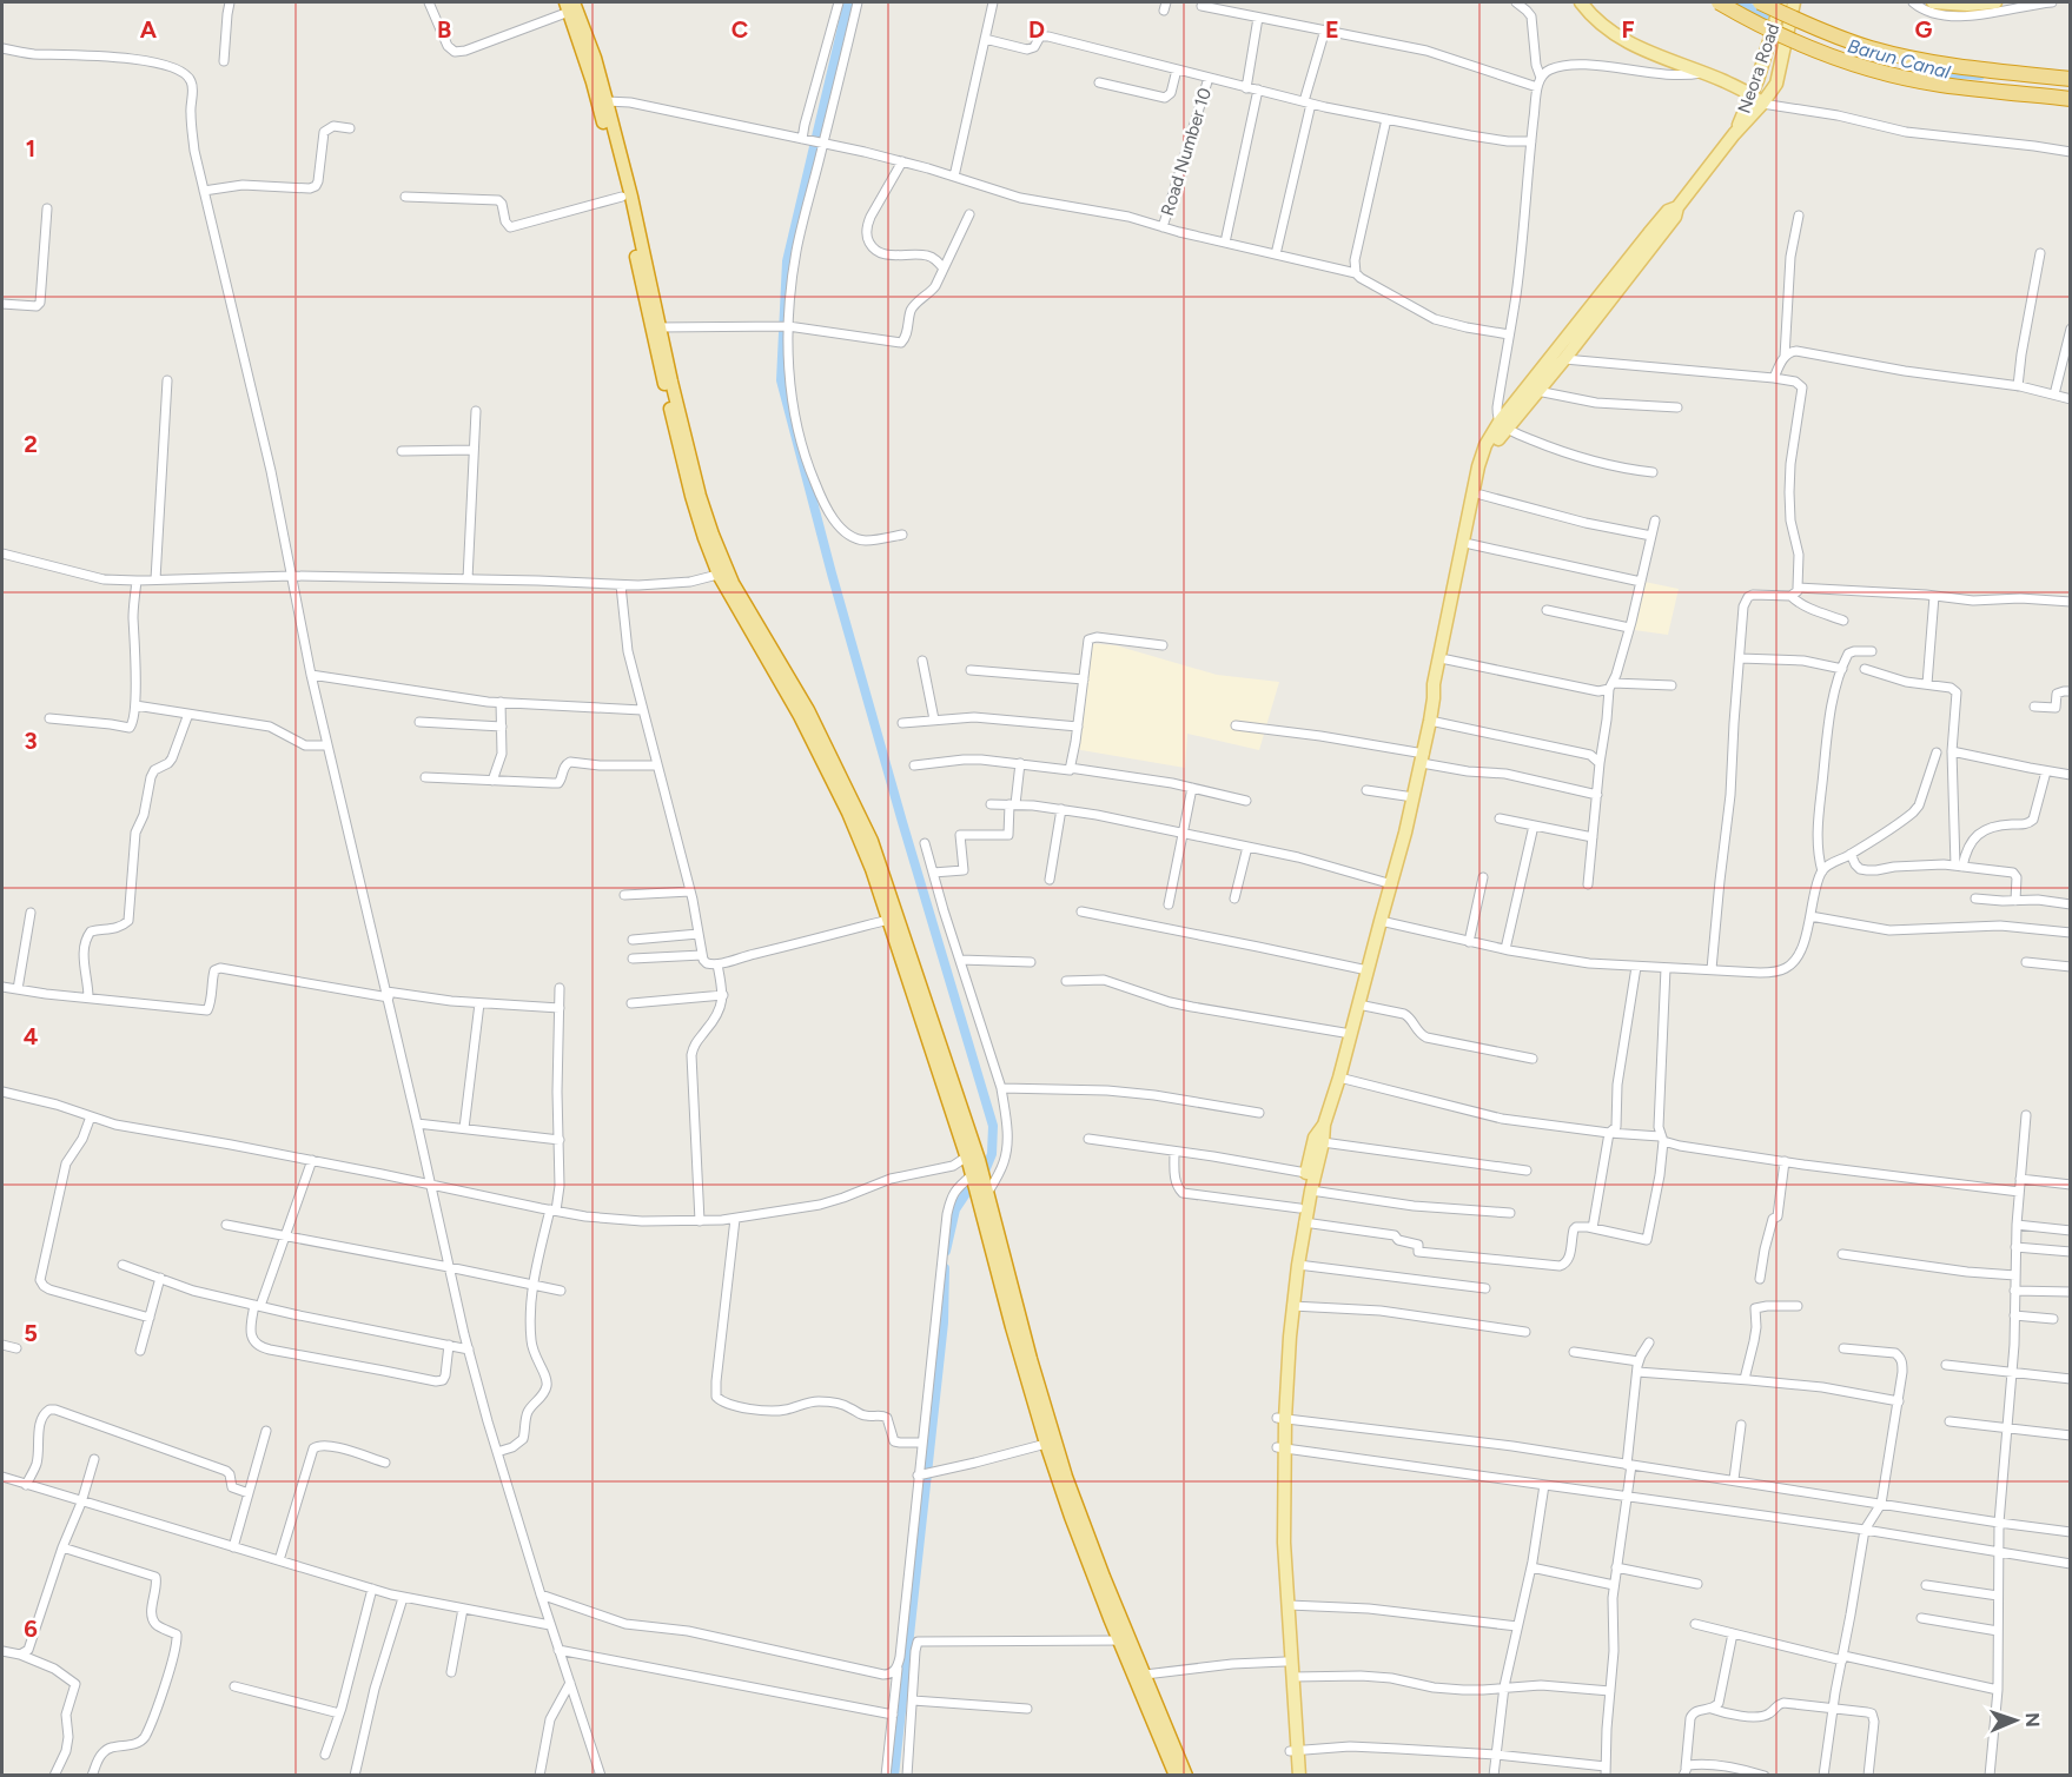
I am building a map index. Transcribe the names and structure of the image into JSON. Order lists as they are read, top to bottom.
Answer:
{
  "streets": {
    "main road": ["Neora Road"],
    "street": ["Road Number 10"]
  },
  "water": ["Barun Canal"],
  "north": "right",
  "grid": {
    "columns": [
      "A",
      "B",
      "C",
      "D",
      "E",
      "F",
      "G"
    ],
    "rows": [
      "1",
      "2",
      "3",
      "4",
      "5",
      "6"
    ]
  }
}
